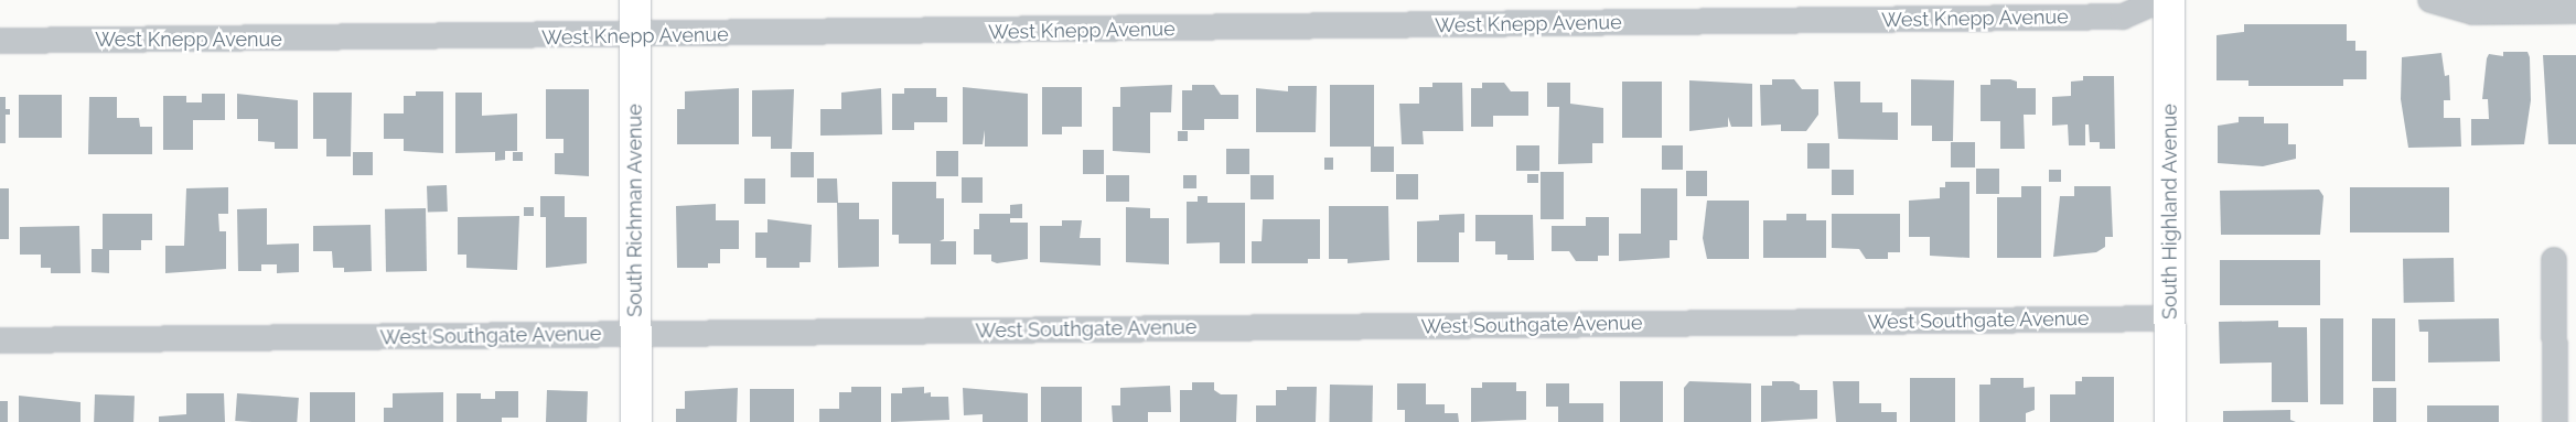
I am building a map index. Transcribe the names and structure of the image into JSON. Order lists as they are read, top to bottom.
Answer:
{
  "streets": {
    "street": [
      "West Knepp Avenue",
      "South Richman Avenue",
      "South Highland Avenue",
      "West Southgate Avenue"
    ]
  },
  "crossings": [
    ["West Knepp Avenue", "South Richman Avenue"],
    ["South Richman Avenue", "West Southgate Avenue"],
    ["South Highland Avenue", "West Southgate Avenue"]
  ]
}
